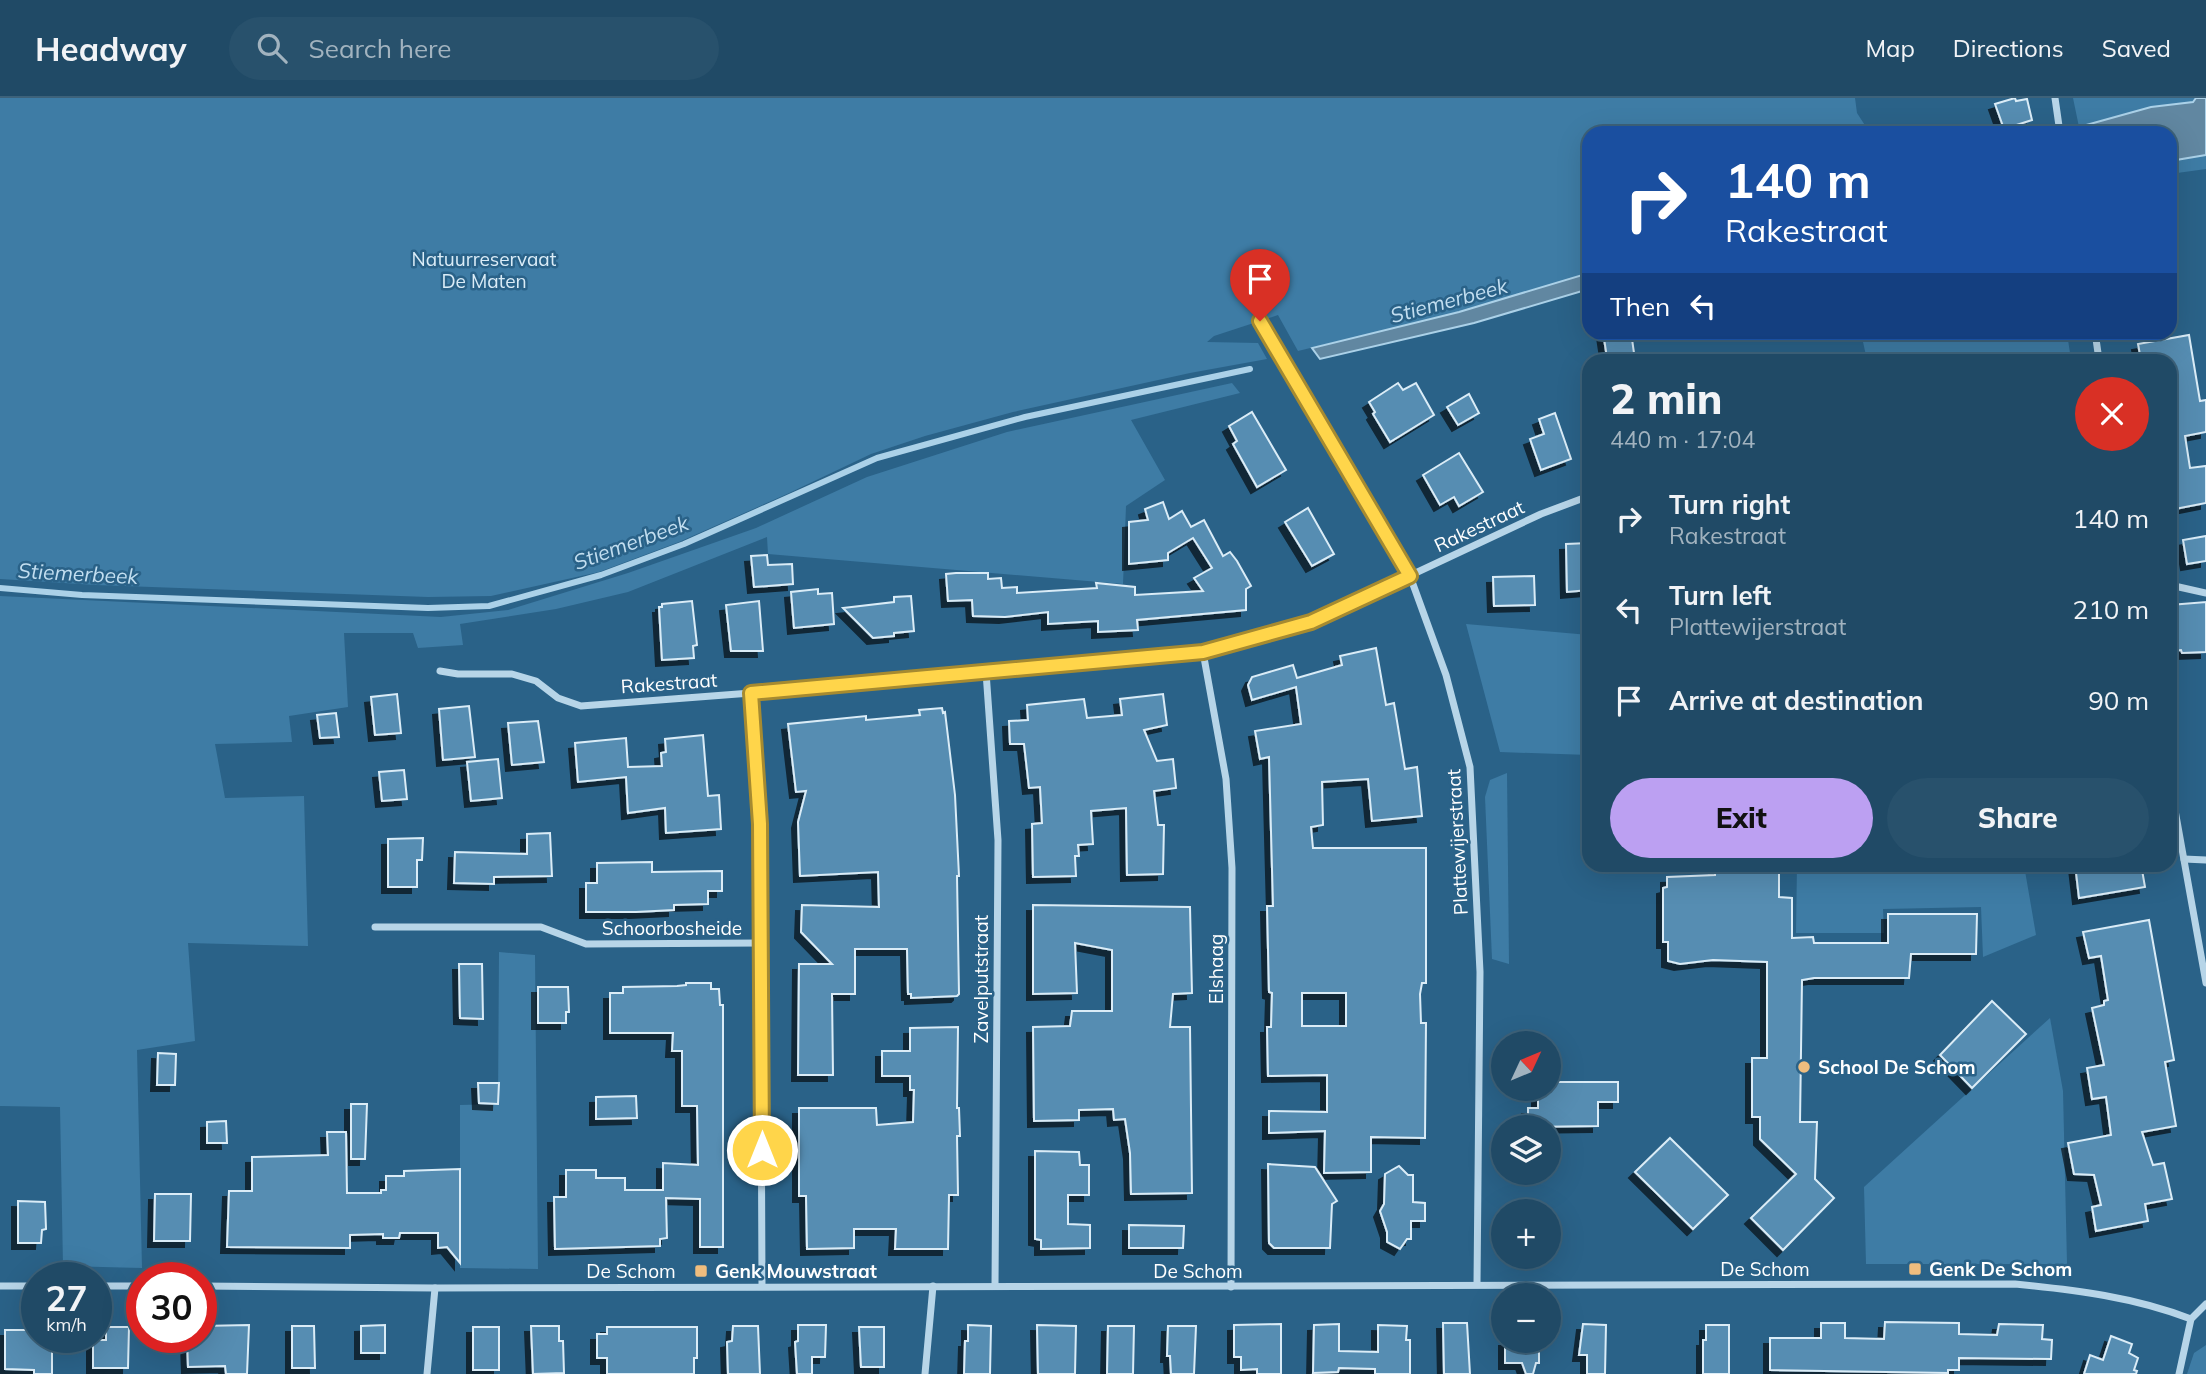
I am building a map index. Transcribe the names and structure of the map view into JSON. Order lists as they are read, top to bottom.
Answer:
{
  "streets": {
    "street": [
      "Rakestraat",
      "Plattewijerstraat",
      "Schoorbosheide",
      "Elshaag",
      "Zavelputstraat",
      "De Schom"
    ]
  },
  "crossings": [
    ["Rakestraat", "Plattewijerstraat"],
    ["Rakestraat", "Elshaag"],
    ["Rakestraat", "Zavelputstraat"],
    ["Plattewijerstraat", "De Schom"],
    ["Elshaag", "De Schom"],
    ["Zavelputstraat", "De Schom"]
  ],
  "water": ["Stiemerbeek"],
  "parks": ["Natuurreservaat De Maten"],
  "places": {
    "other": ["School De Schom"],
    "transit": ["Genk De Schom", "Genk Mouwstraat"]
  },
  "north": "top right",
  "page": {
    "header": "Headway",
    "search": "Search here",
    "nav": ["Map", "Directions", "Saved"],
    "turn": ["140 m", "Rakestraat"],
    "then": "Then",
    "heading": ["2 min", "440 m · 17:04"],
    "list": [
      {
        "name": "Turn right",
        "note": "Rakestraat",
        "value": "140 m"
      },
      {
        "name": "Turn left",
        "note": "Plattewijerstraat",
        "value": "210 m"
      },
      {
        "name": "Arrive at destination",
        "value": "90 m"
      }
    ],
    "buttons": ["Exit", "Share"],
    "map_buttons": ["+", "−"],
    "speed": "27 km/h",
    "limit": "30"
  }
}
